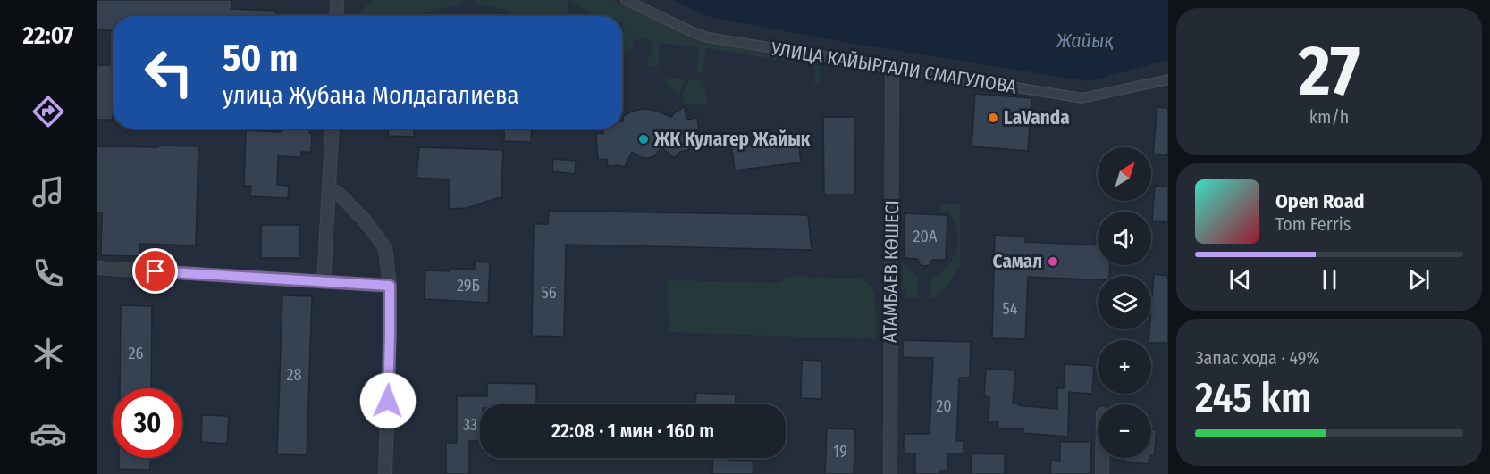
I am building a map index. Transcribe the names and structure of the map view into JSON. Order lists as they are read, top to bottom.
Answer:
{
  "streets": {
    "street": ["УЛИЦА КАЙЫРГАЛИ СМАГУЛОВА", "АТАМБАЕВ КӨШЕСІ"]
  },
  "crossings": [
    ["УЛИЦА КАЙЫРГАЛИ СМАГУЛОВА", "АТАМБАЕВ КӨШЕСІ"]
  ],
  "water": ["Жайық"],
  "places": ["LaVanda", "ЖК Кулагер Жайык", "Самал"],
  "house_numbers": [
    "20А",
    "29Б",
    "56",
    "54",
    "26",
    "28",
    "20",
    "33",
    "19"
  ],
  "north": "top right",
  "page": {
    "tabs": "22:07",
    "tile": [
      ["27", "km/h"],
      ["Запас хода · 49%", "245 km"]
    ],
    "turn": ["50 m", "улица Жубана Молдагалиева"],
    "map_buttons": ["+", "−"],
    "song": ["Open Road", "Tom Ferris"],
    "limit": "30",
    "trip": "22:08 · 1 мин · 160 m"
  }
}
